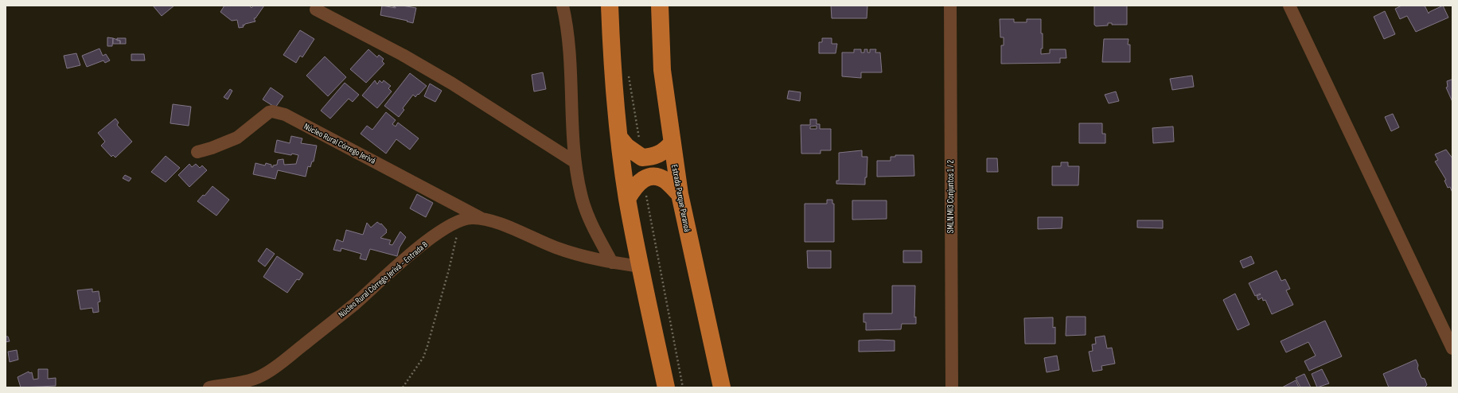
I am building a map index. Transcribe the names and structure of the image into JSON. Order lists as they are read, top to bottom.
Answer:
{
  "streets": {
    "main road": ["Estrada Parque Paranoá"],
    "street": ["Núcleo Rural Córrego Jerivá", "SMLN MI3 Conjuntos 1 / 2", "Núcleo Rural Córrego Jerivá - Entrada B"]
  },
  "crossings": [
    ["Núcleo Rural Córrego Jerivá", "Núcleo Rural Córrego Jerivá - Entrada B"]
  ]
}
